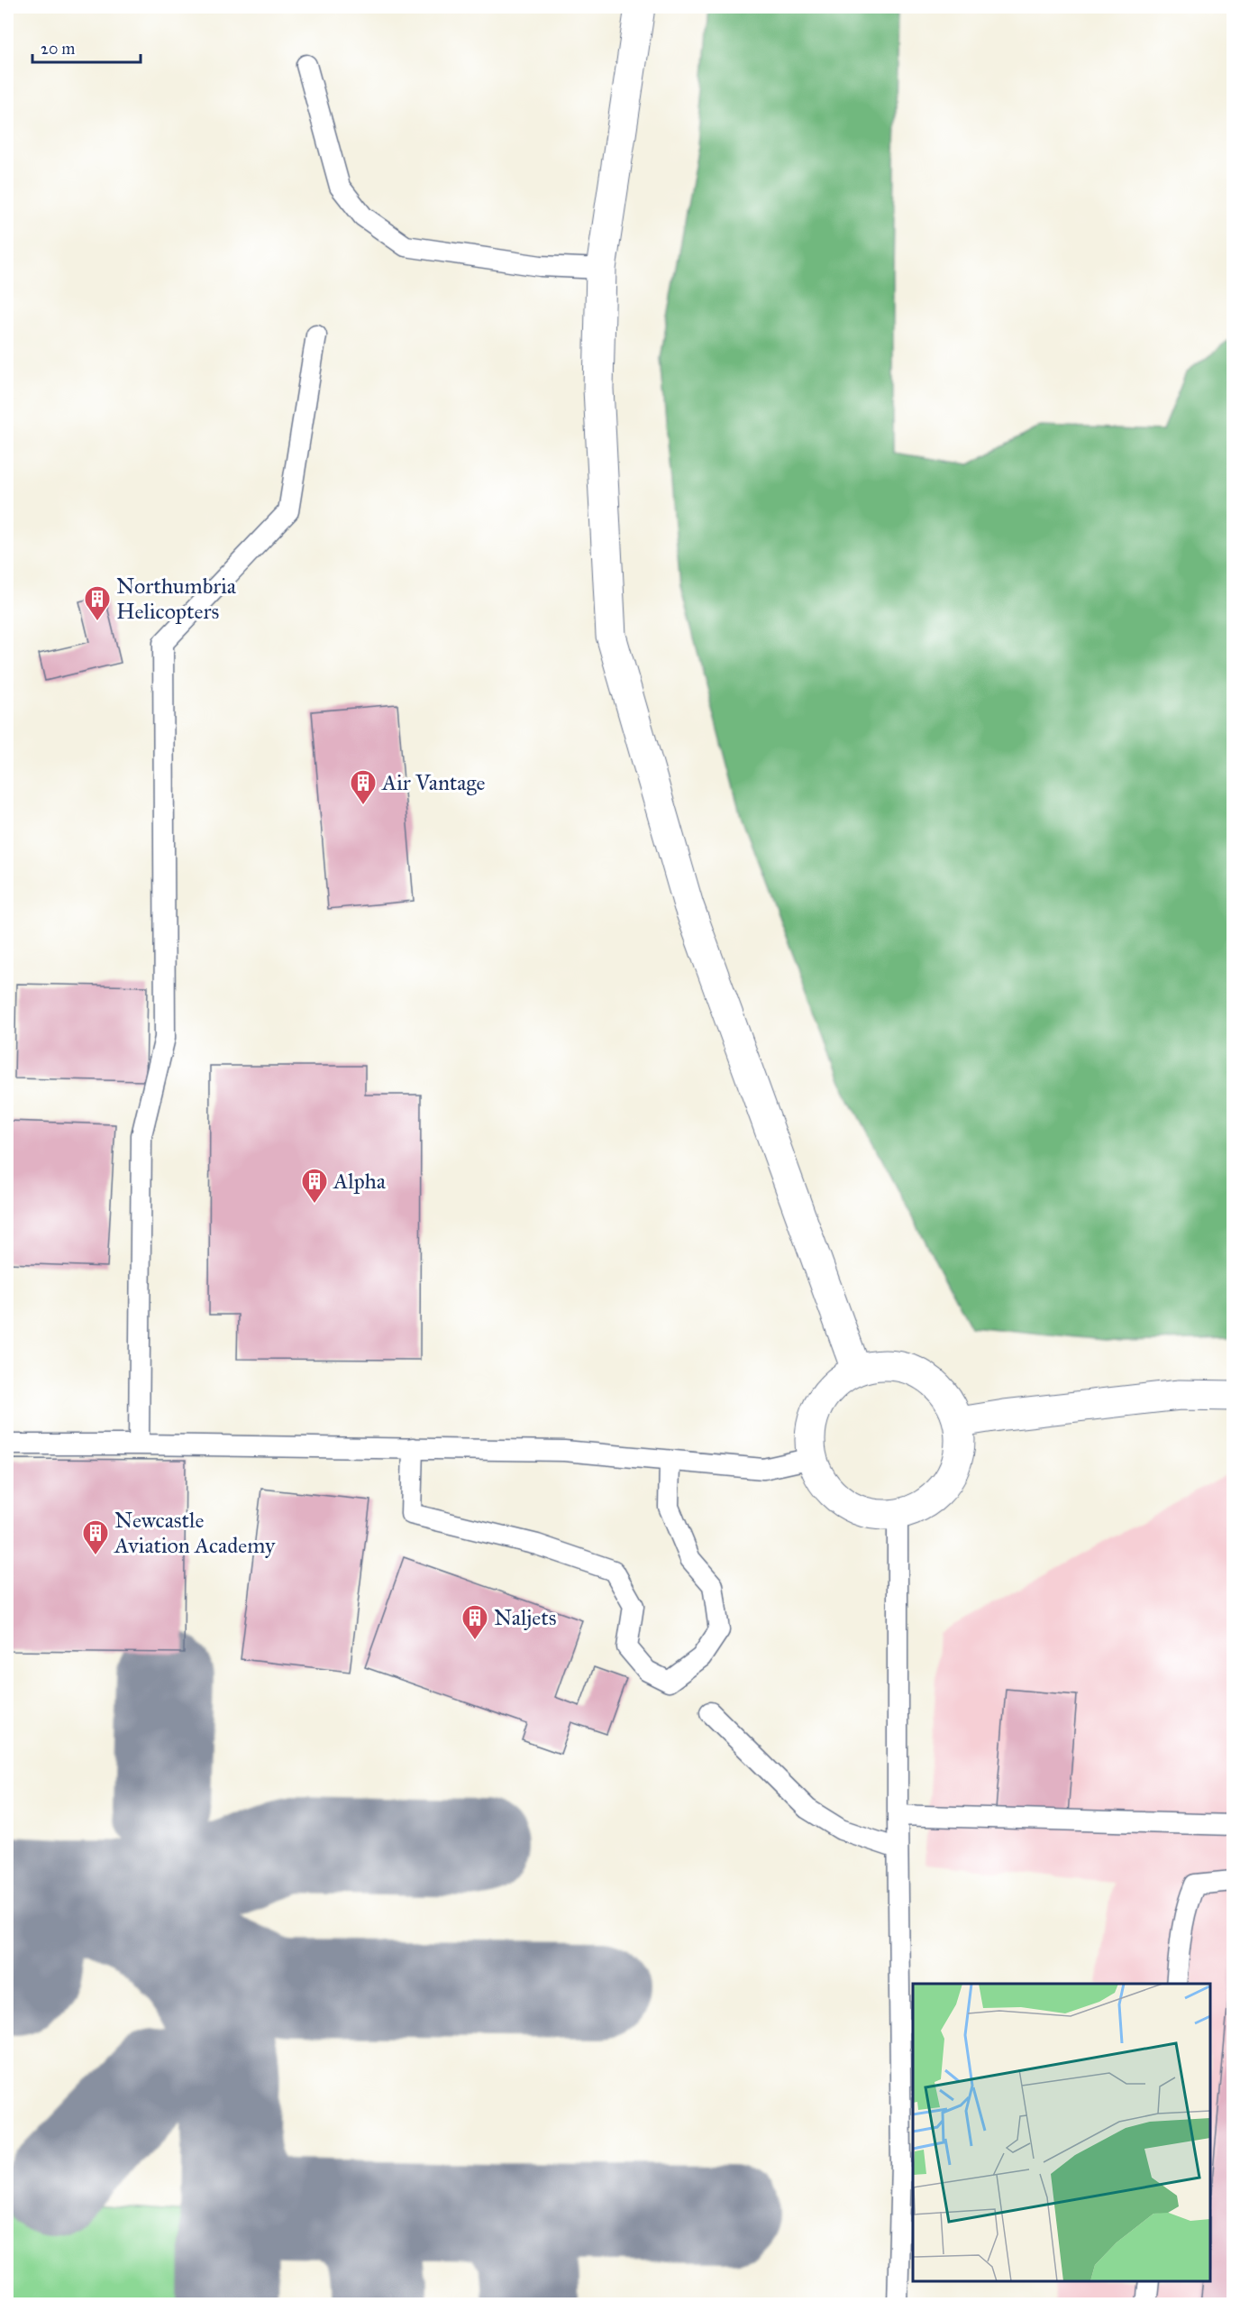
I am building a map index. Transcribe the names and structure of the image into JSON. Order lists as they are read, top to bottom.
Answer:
{
  "places": {
    "building": [
      "Northumbria Helicopters",
      "Air Vantage",
      "Alpha",
      "Newcastle Aviation Academy",
      "Naljets"
    ]
  },
  "scale_bar": "20 m"
}
